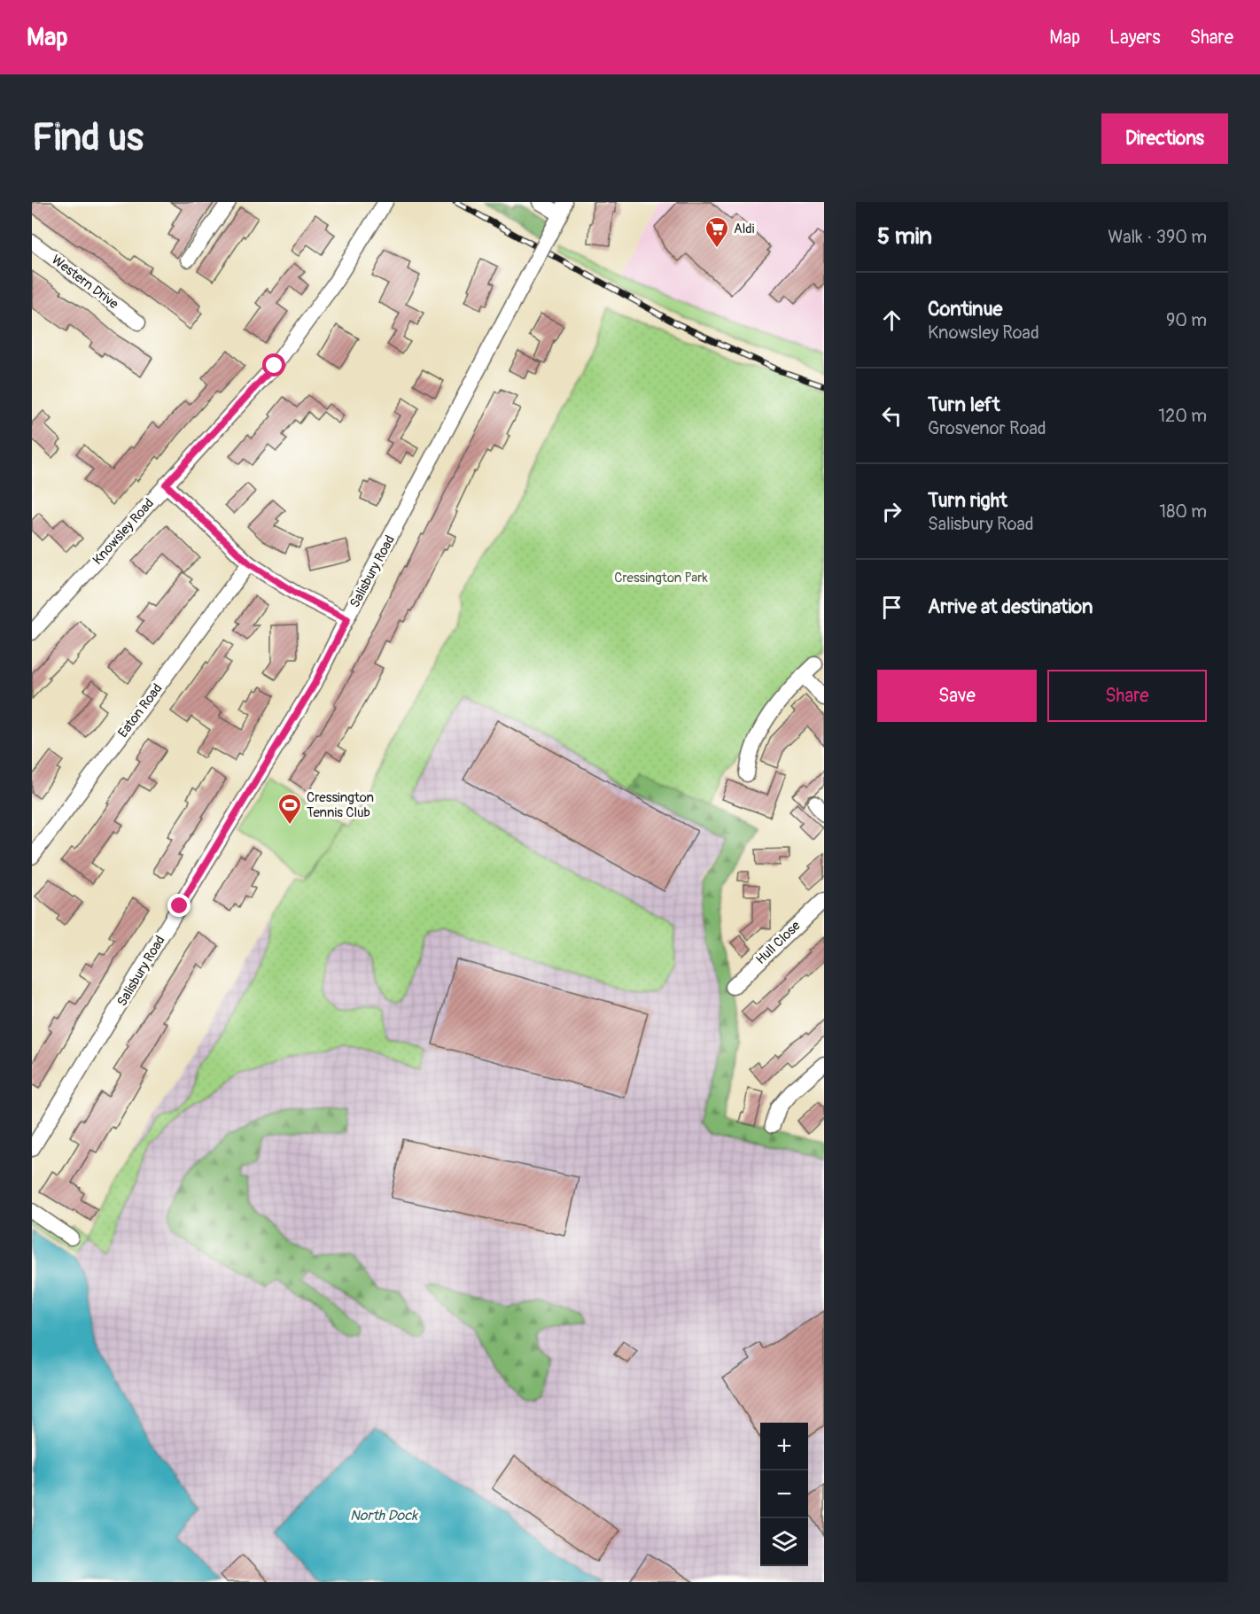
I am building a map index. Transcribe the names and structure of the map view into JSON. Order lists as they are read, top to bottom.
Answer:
{
  "streets": {
    "street": [
      "Western Drive",
      "Knowsley Road",
      "Salisbury Road",
      "Eaton Road",
      "Hull Close"
    ]
  },
  "water": ["North Dock"],
  "parks": ["Cressington Park"],
  "places": {
    "supermarket": ["Aldi"],
    "sports": ["Cressington Tennis Club"]
  },
  "page": {
    "header": "Map",
    "nav": ["Map", "Layers", "Share"],
    "buttons": [
      "Directions",
      ["Save", "Share"]
    ],
    "title": "Find us",
    "heading": ["5 min", "Walk · 390 m"],
    "list": [
      ["Continue", "Knowsley Road", "90 m"],
      ["Turn left", "Grosvenor Road", "120 m"],
      ["Turn right", "Salisbury Road", "180 m"],
      "Arrive at destination"
    ],
    "map_buttons": ["+", "−"]
  }
}
